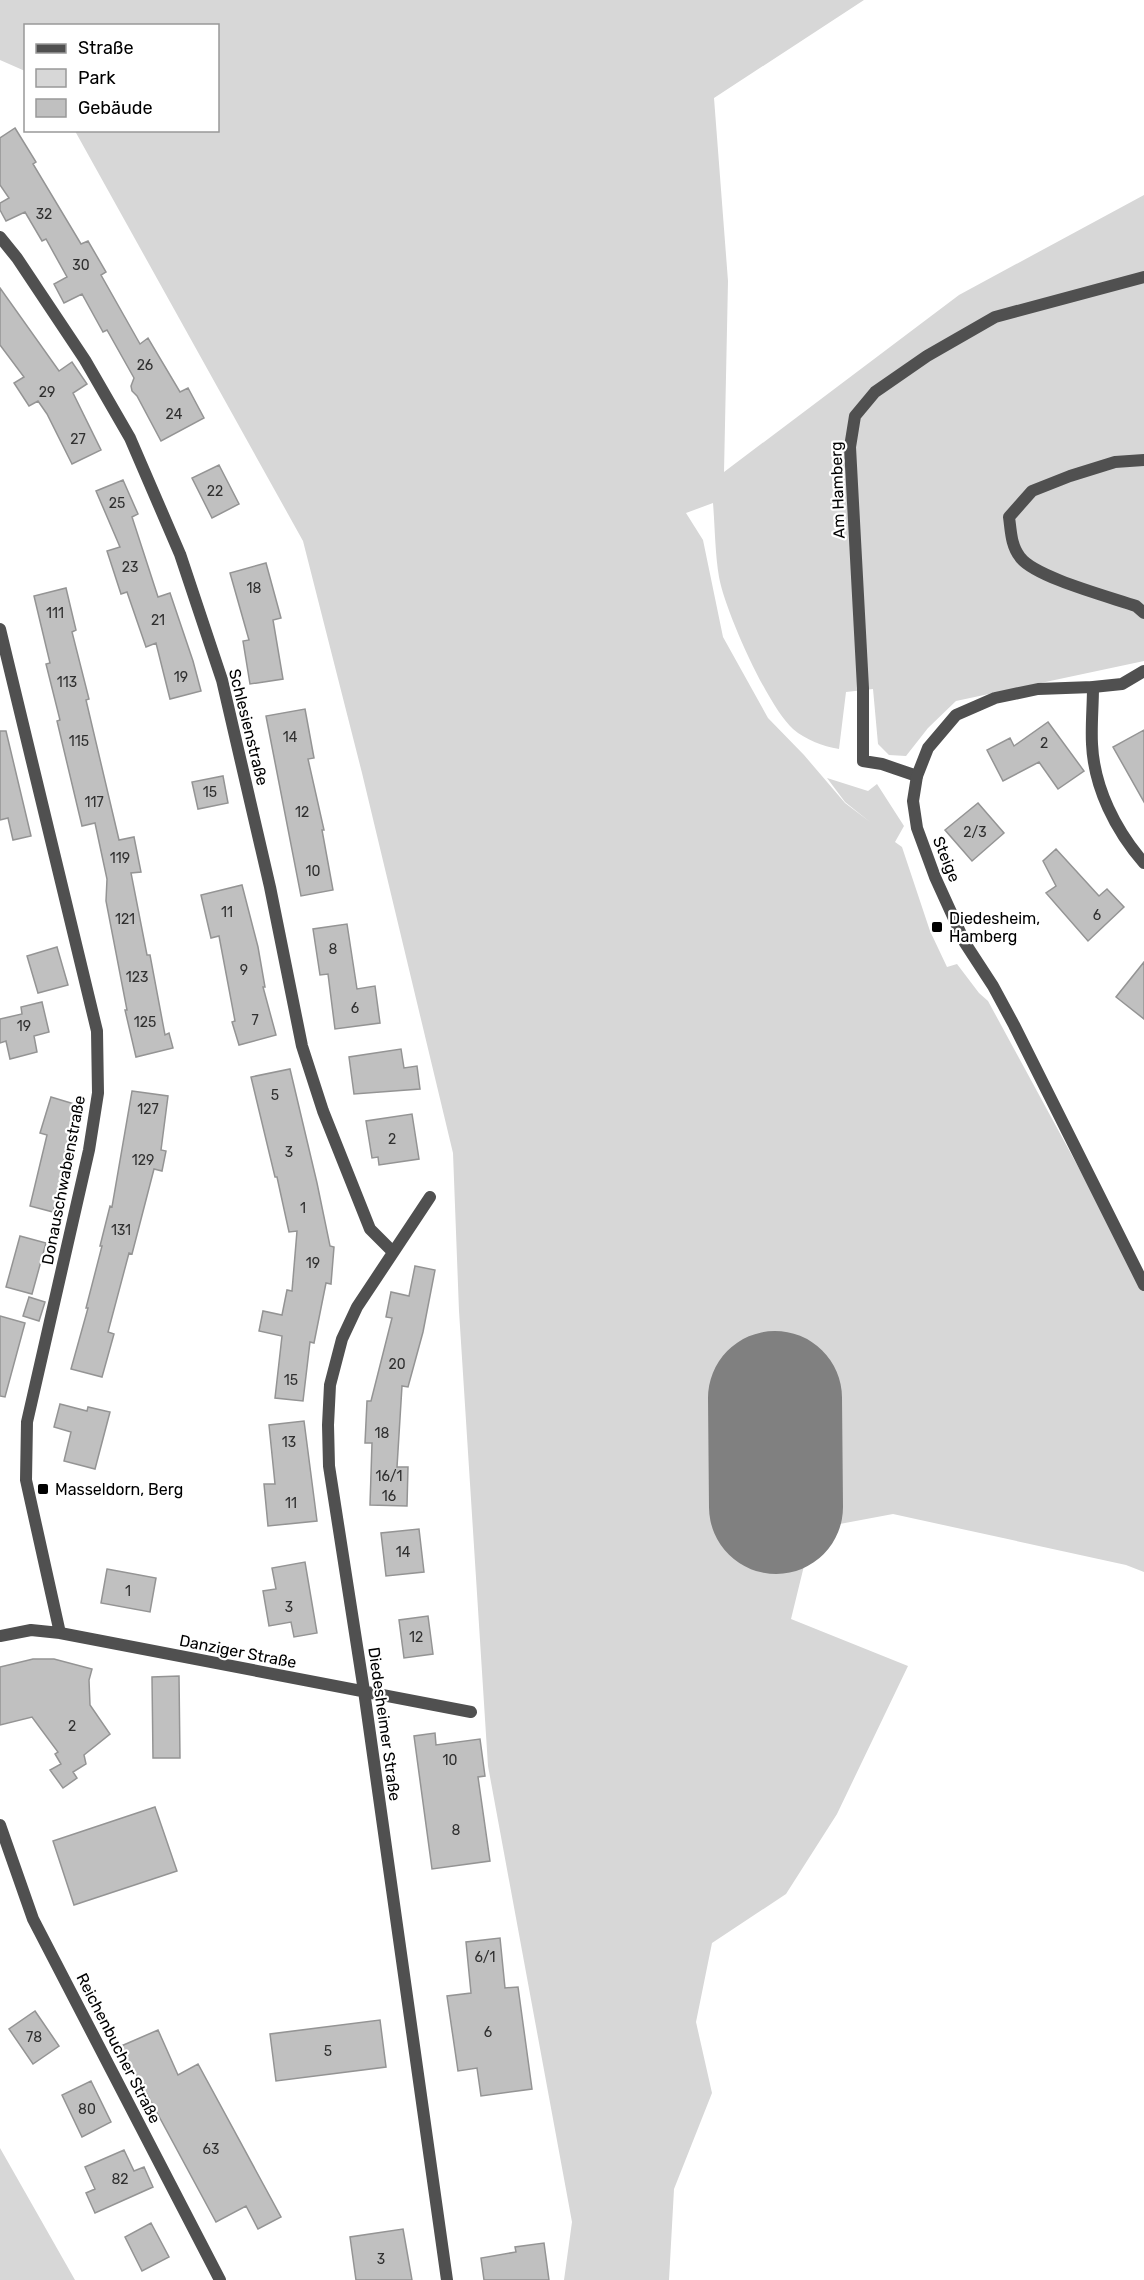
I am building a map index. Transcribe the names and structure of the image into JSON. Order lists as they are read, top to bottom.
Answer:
{
  "streets": {
    "street": [
      "Am Hamberg",
      "Schlesienstraße",
      "Steige",
      "Donauschwabenstraße",
      "Danziger Straße",
      "Diedesheimer Straße",
      "Reichenbucher Straße"
    ]
  },
  "crossings": [
    ["Am Hamberg", "Steige"],
    ["Schlesienstraße", "Diedesheimer Straße"],
    ["Donauschwabenstraße", "Danziger Straße"],
    ["Danziger Straße", "Diedesheimer Straße"]
  ],
  "places": {
    "transit": ["Diedesheim, Hamberg", "Masseldorn, Berg"]
  },
  "house_numbers": [
    "32",
    "30",
    "26",
    "29",
    "24",
    "27",
    "22",
    "25",
    "23",
    "18",
    "111",
    "21",
    "19",
    "113",
    "14",
    "115",
    "2",
    "15",
    "117",
    "12",
    "2/3",
    "119",
    "10",
    "11",
    "6",
    "121",
    "8",
    "9",
    "123",
    "6",
    "7",
    "125",
    "19",
    "5",
    "127",
    "2",
    "3",
    "129",
    "1",
    "131",
    "19",
    "20",
    "15",
    "18",
    "13",
    "16/1",
    "16",
    "11",
    "14",
    "1",
    "3",
    "12",
    "2",
    "10",
    "8",
    "6/1",
    "6",
    "78",
    "5",
    "80",
    "63",
    "82",
    "3"
  ],
  "legend": ["Straße", "Park", "Gebäude"]
}
